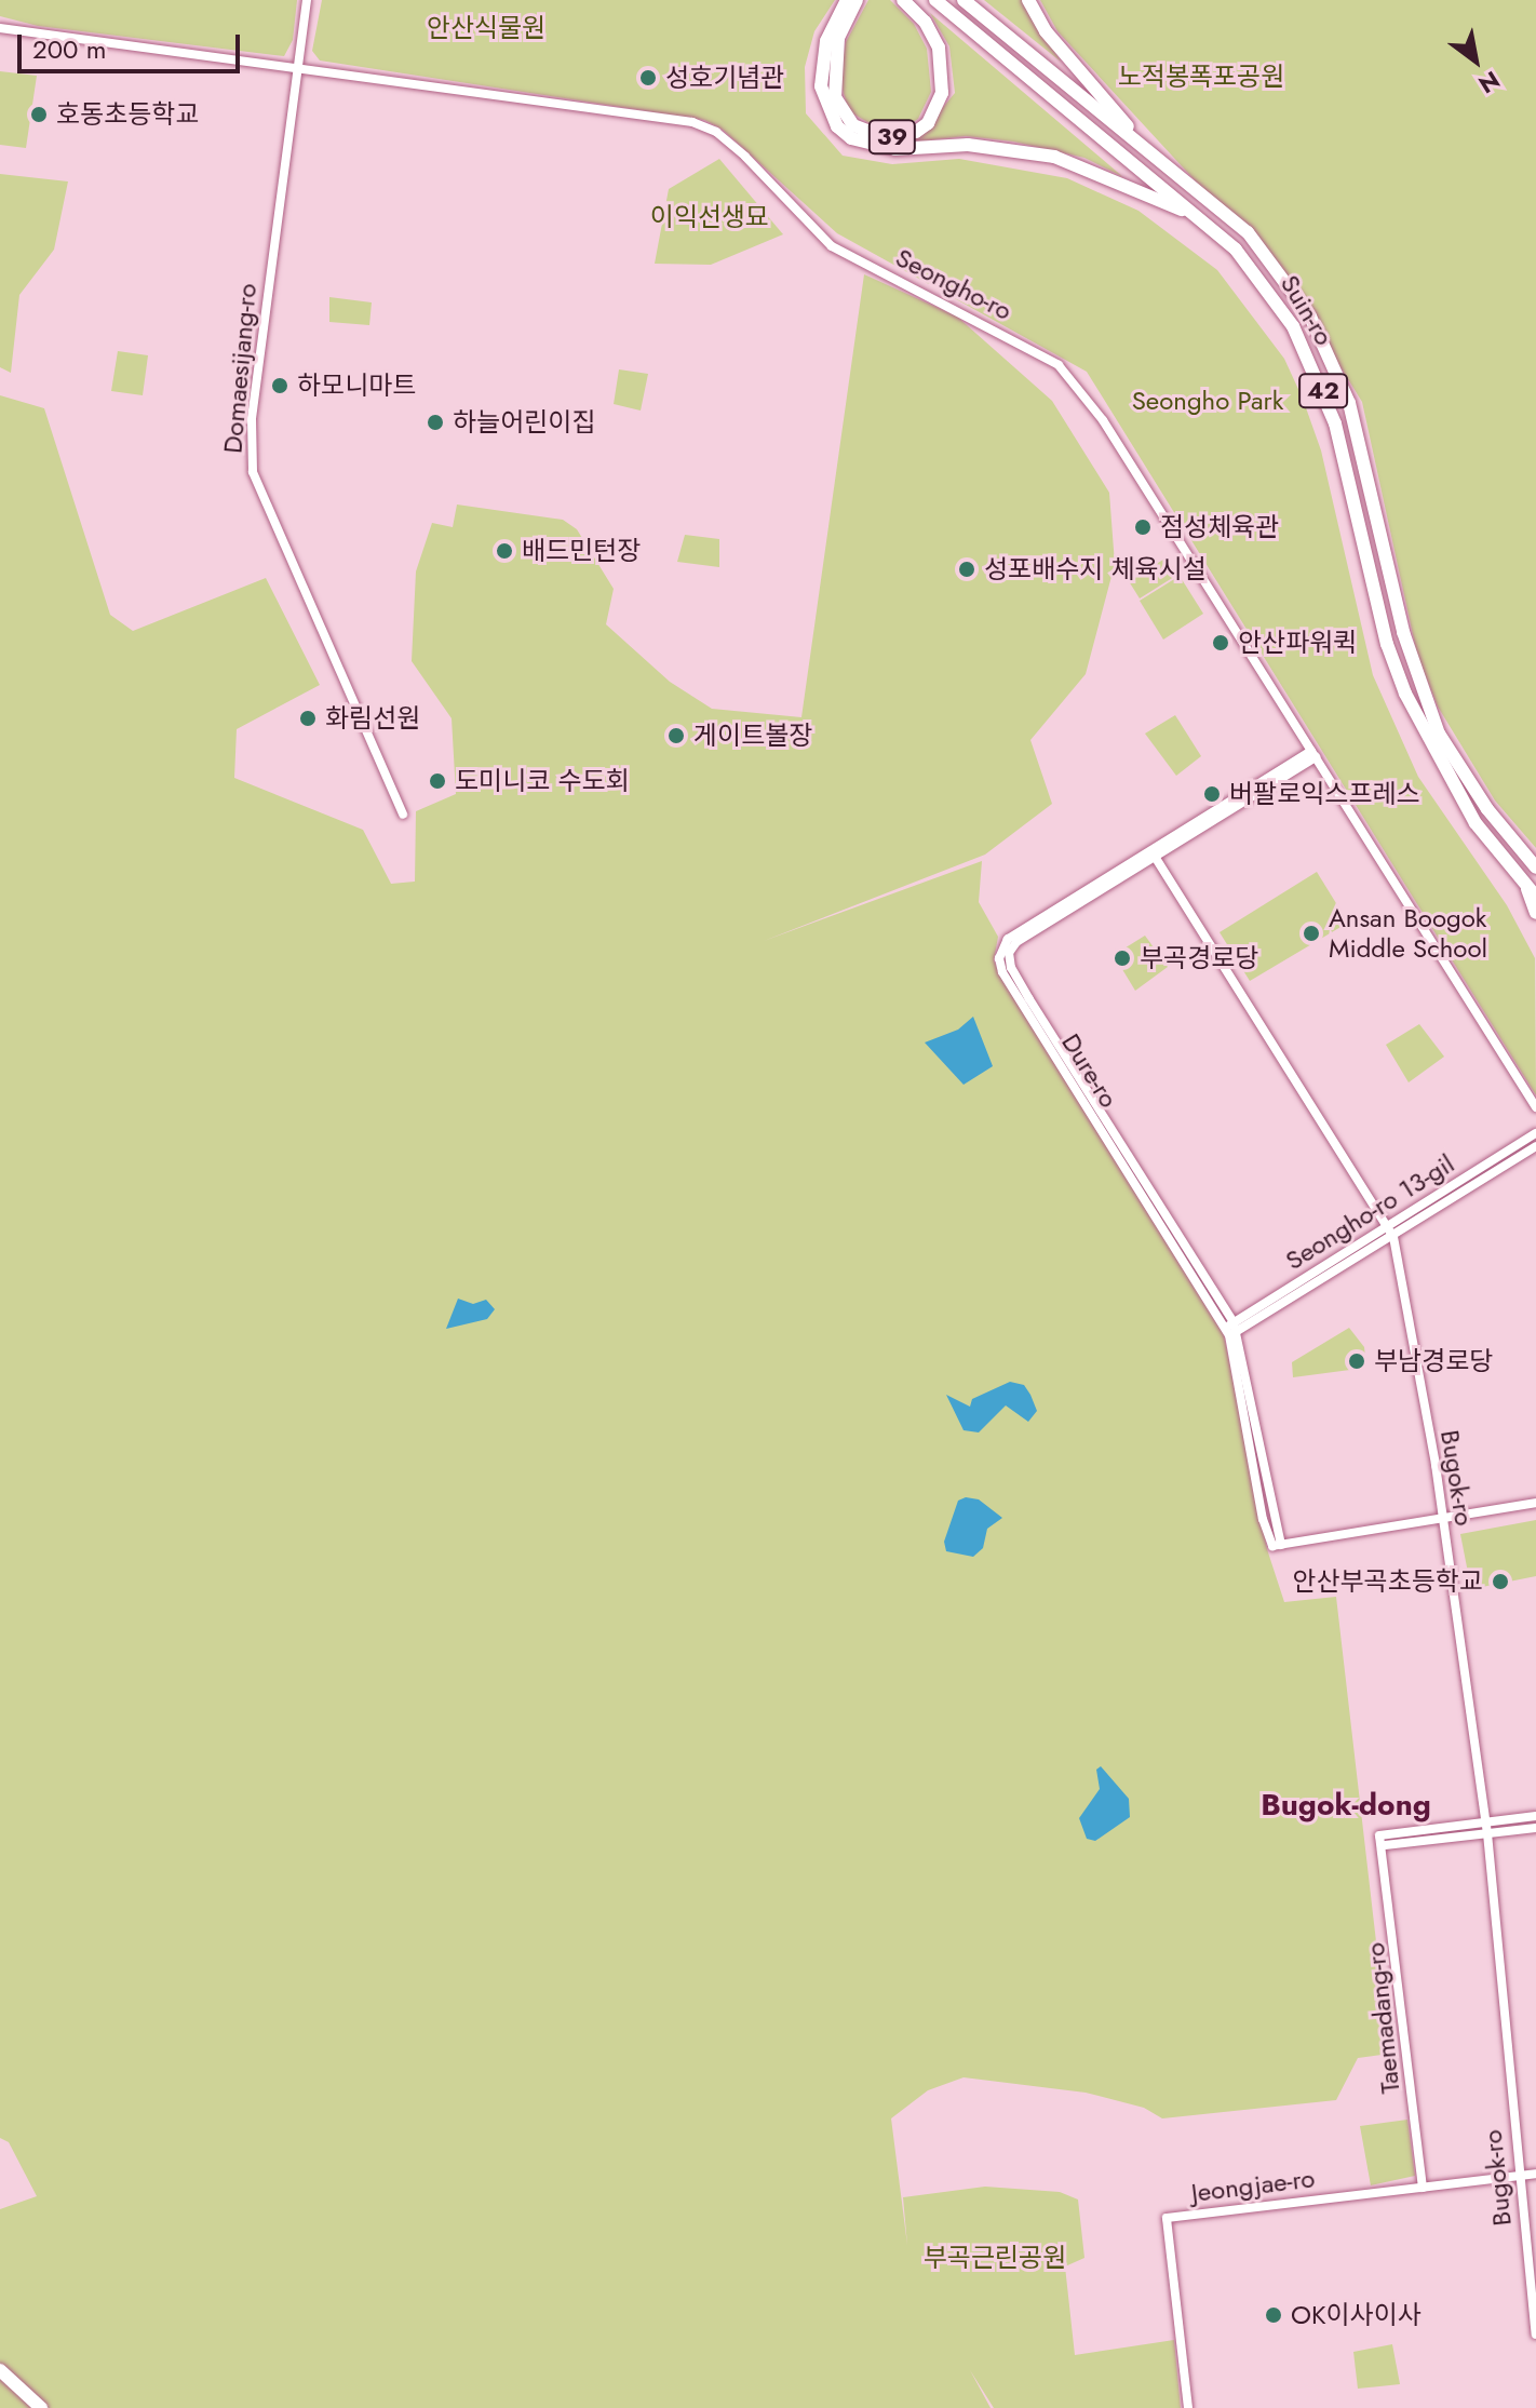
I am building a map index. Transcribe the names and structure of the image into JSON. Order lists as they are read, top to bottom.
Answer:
{
  "streets": {
    "highway": ["39", "Suin-ro", "42"],
    "street": [
      "Seongho-ro",
      "Domaesijang-ro",
      "Dure-ro",
      "Seongho-ro 13-gil",
      "Bugok-ro",
      "Taemadang-ro",
      "Jeongjae-ro"
    ]
  },
  "crossings": [
    ["Seongho-ro", "Domaesijang-ro"],
    ["Seongho-ro", "Dure-ro"],
    ["Dure-ro", "Seongho-ro 13-gil"],
    ["Dure-ro", "Bugok-ro"],
    ["Seongho-ro 13-gil", "Bugok-ro"],
    ["Bugok-ro", "Taemadang-ro"],
    ["Bugok-ro", "Jeongjae-ro"],
    ["Taemadang-ro", "Jeongjae-ro"]
  ],
  "districts": ["Bugok-dong"],
  "parks": [
    "안산식물원",
    "노적봉폭포공원",
    "이익선생묘",
    "Seongho Park",
    "부곡근린공원"
  ],
  "places": [
    "성호기념관",
    "호동초등학교",
    "하모니마트",
    "하늘어린이집",
    "점성체육관",
    "배드민턴장",
    "성포배수지 체육시설",
    "안산파워퀵",
    "화림선원",
    "게이트볼장",
    "도미니코 수도회",
    "버팔로익스프레스",
    "Ansan Boogok Middle School",
    "부곡경로당",
    "부남경로당",
    "안산부곡초등학교",
    "OK이사이사"
  ],
  "scale_bar": "200 m",
  "north": "bottom right"
}
